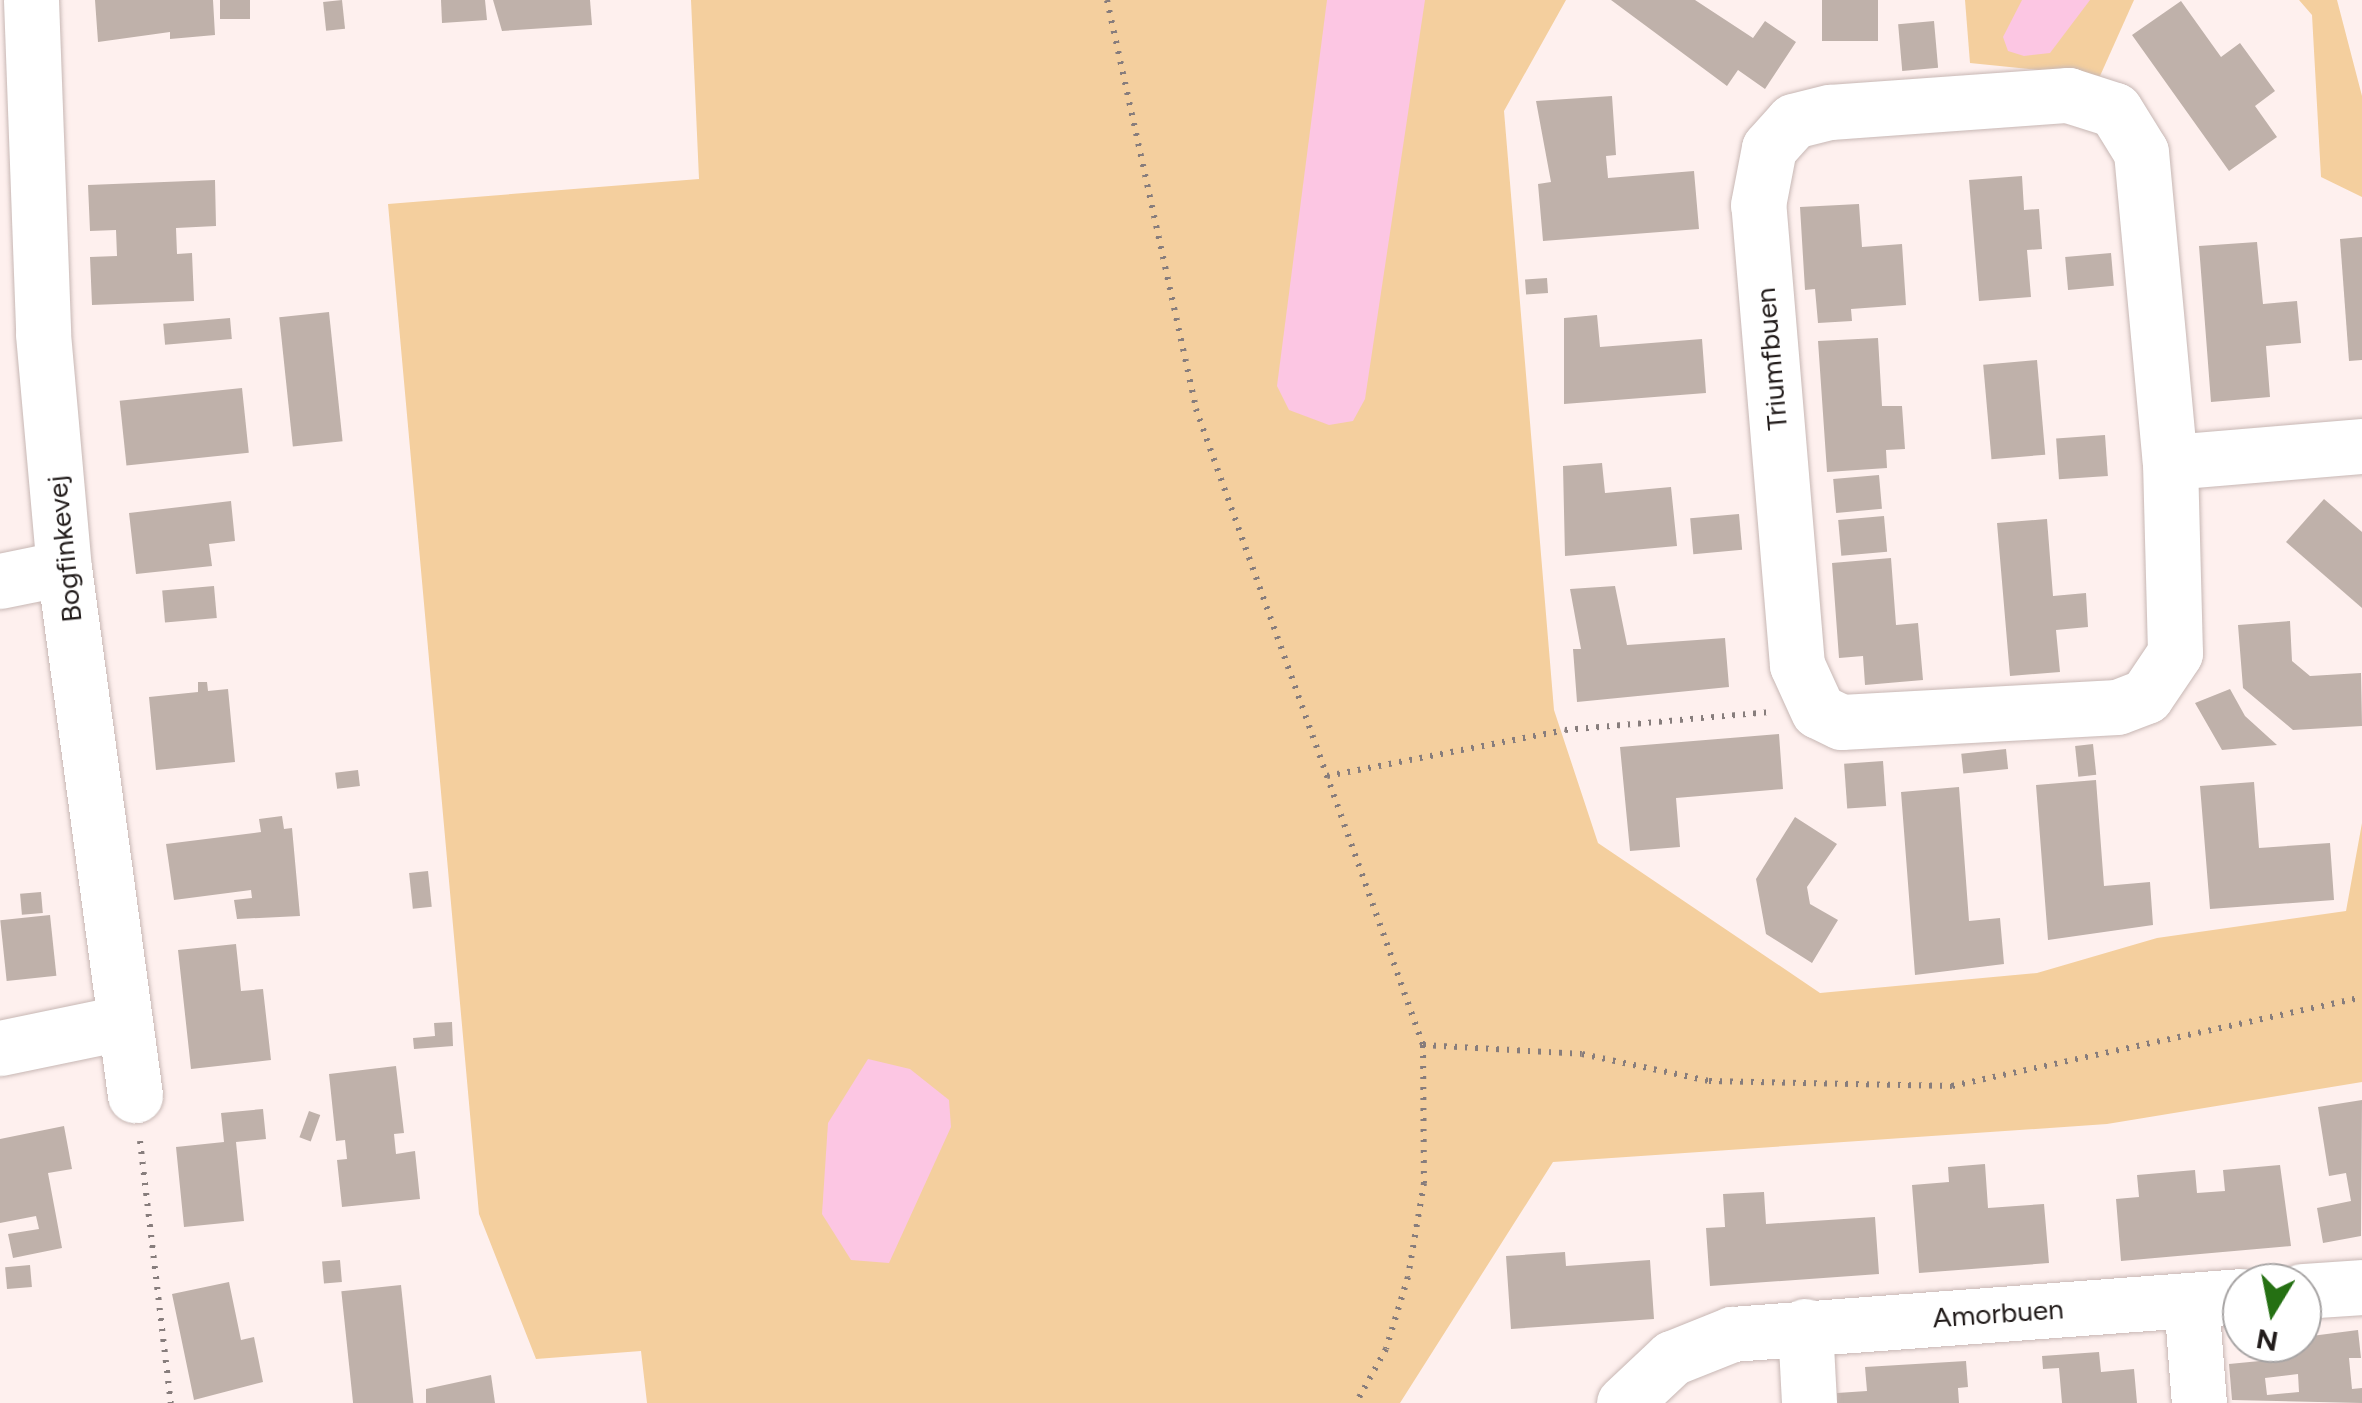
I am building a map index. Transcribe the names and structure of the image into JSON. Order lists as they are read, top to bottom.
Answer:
{
  "streets": {
    "street": ["Triumfbuen", "Bogfinkevej", "Amorbuen"]
  },
  "north": "bottom"
}
